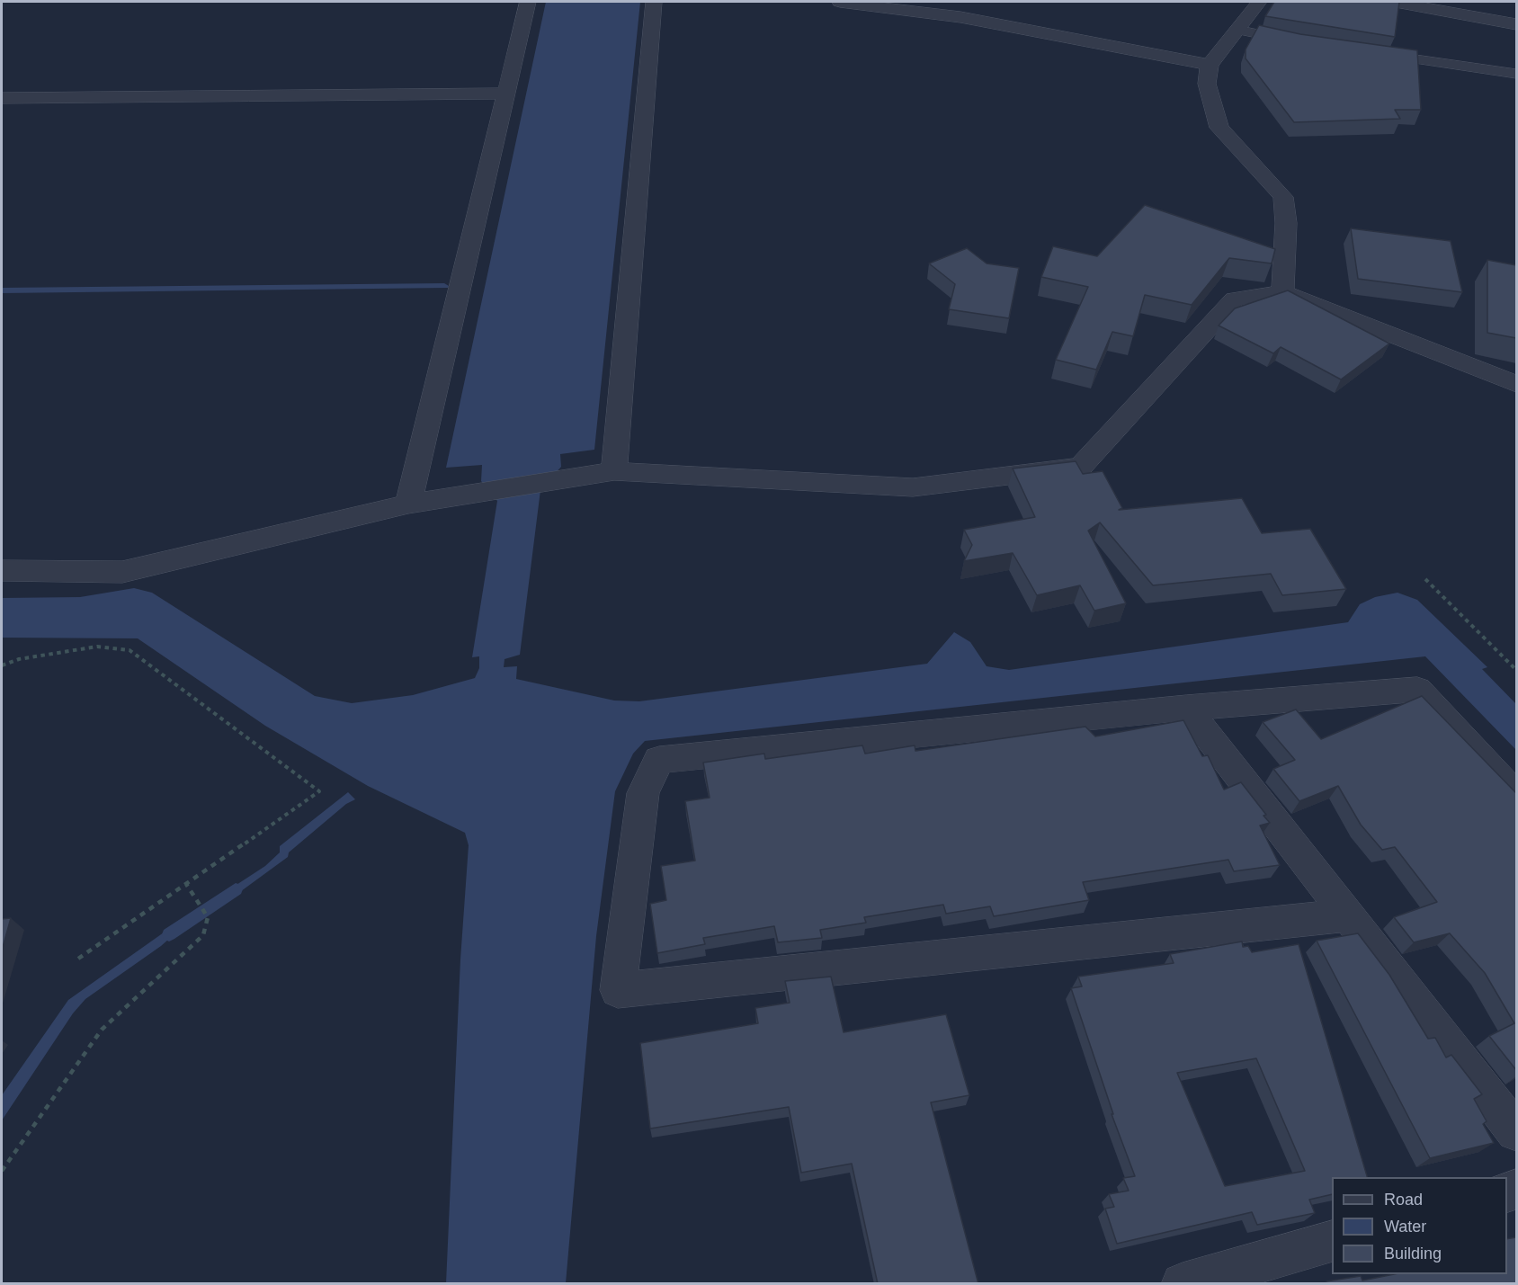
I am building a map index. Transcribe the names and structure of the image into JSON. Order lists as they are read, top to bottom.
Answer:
{
  "legend": ["Road", "Water", "Building"]
}
